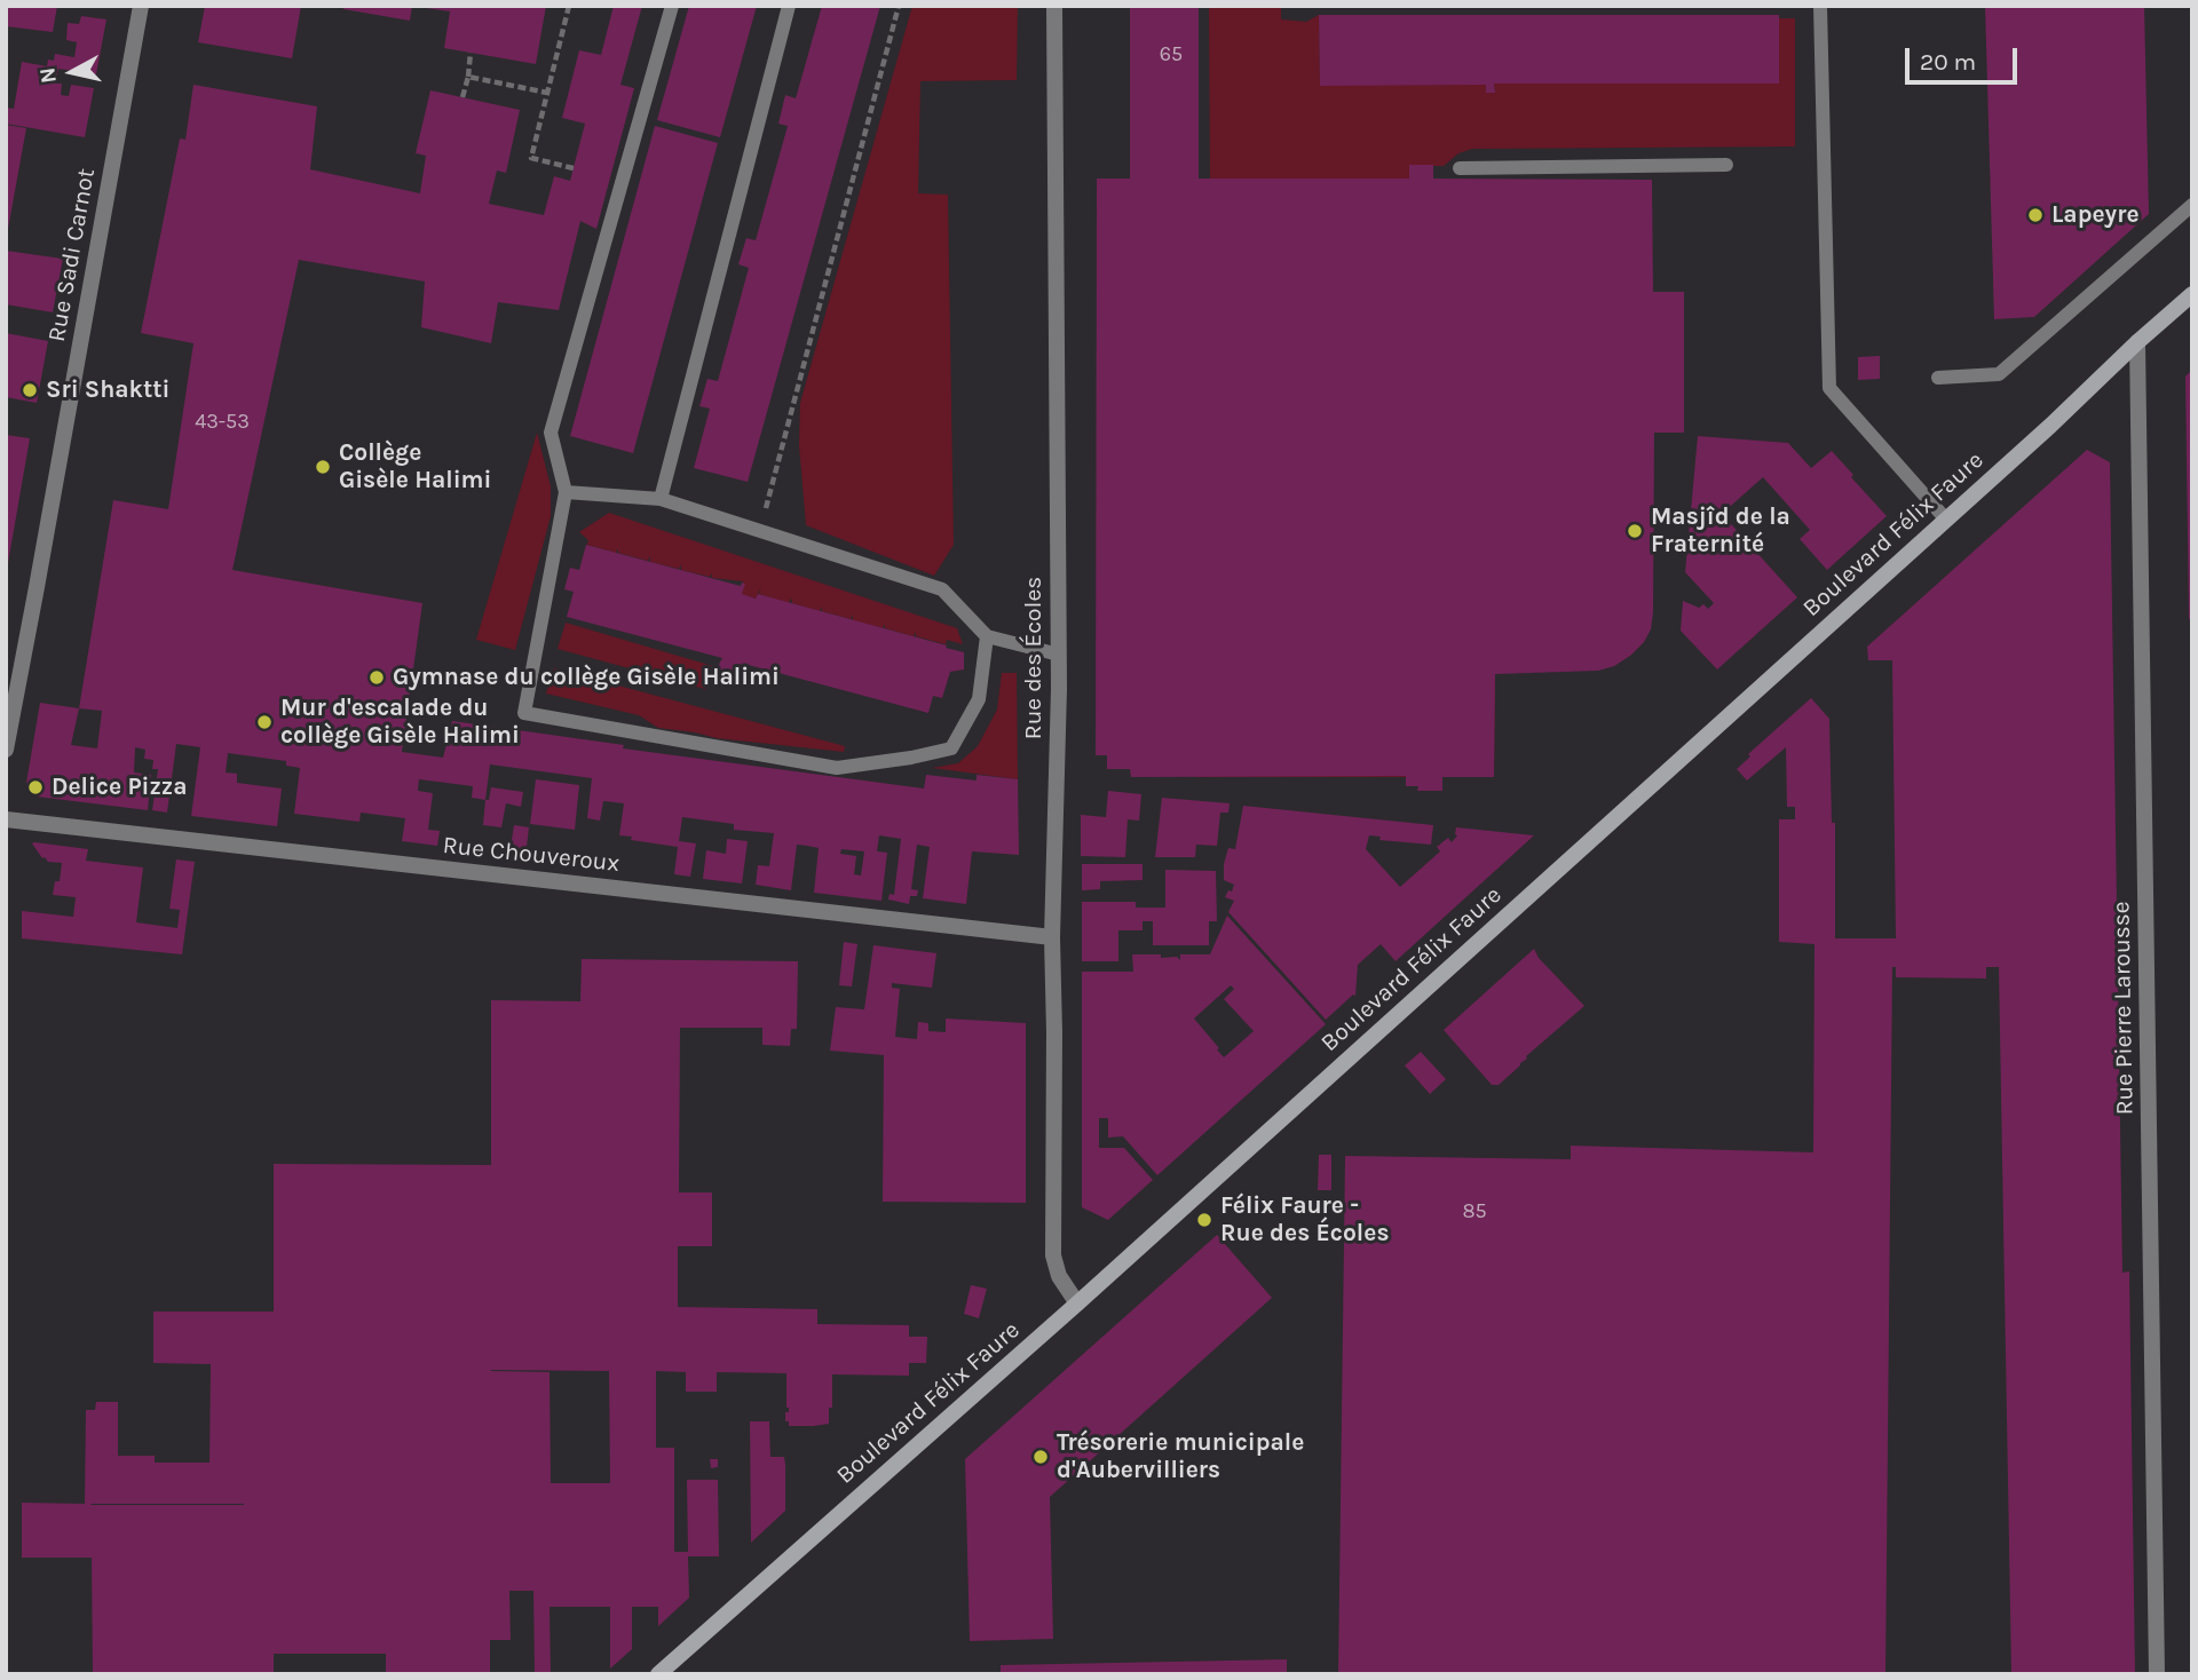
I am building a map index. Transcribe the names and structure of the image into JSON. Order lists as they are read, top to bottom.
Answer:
{
  "streets": {
    "main road": ["Boulevard Félix Faure"],
    "street": [
      "Rue Sadi Carnot",
      "Rue des Écoles",
      "Rue Chouveroux",
      "Rue Pierre Larousse"
    ]
  },
  "crossings": [
    ["Boulevard Félix Faure", "Rue des Écoles"],
    ["Boulevard Félix Faure", "Rue Pierre Larousse"],
    ["Rue des Écoles", "Rue Chouveroux"]
  ],
  "places": [
    "Lapeyre",
    "Sri Shaktti",
    "Collège Gisèle Halimi",
    "Masjîd de la Fraternité",
    "Gymnase du collège Gisèle Halimi",
    "Mur d'escalade du collège Gisèle Halimi",
    "Delice Pizza",
    "Félix Faure - Rue des Écoles",
    "Trésorerie municipale d'Aubervilliers"
  ],
  "house_numbers": ["65", "43-53", "85"],
  "scale_bar": "20 m",
  "north": "left"
}
